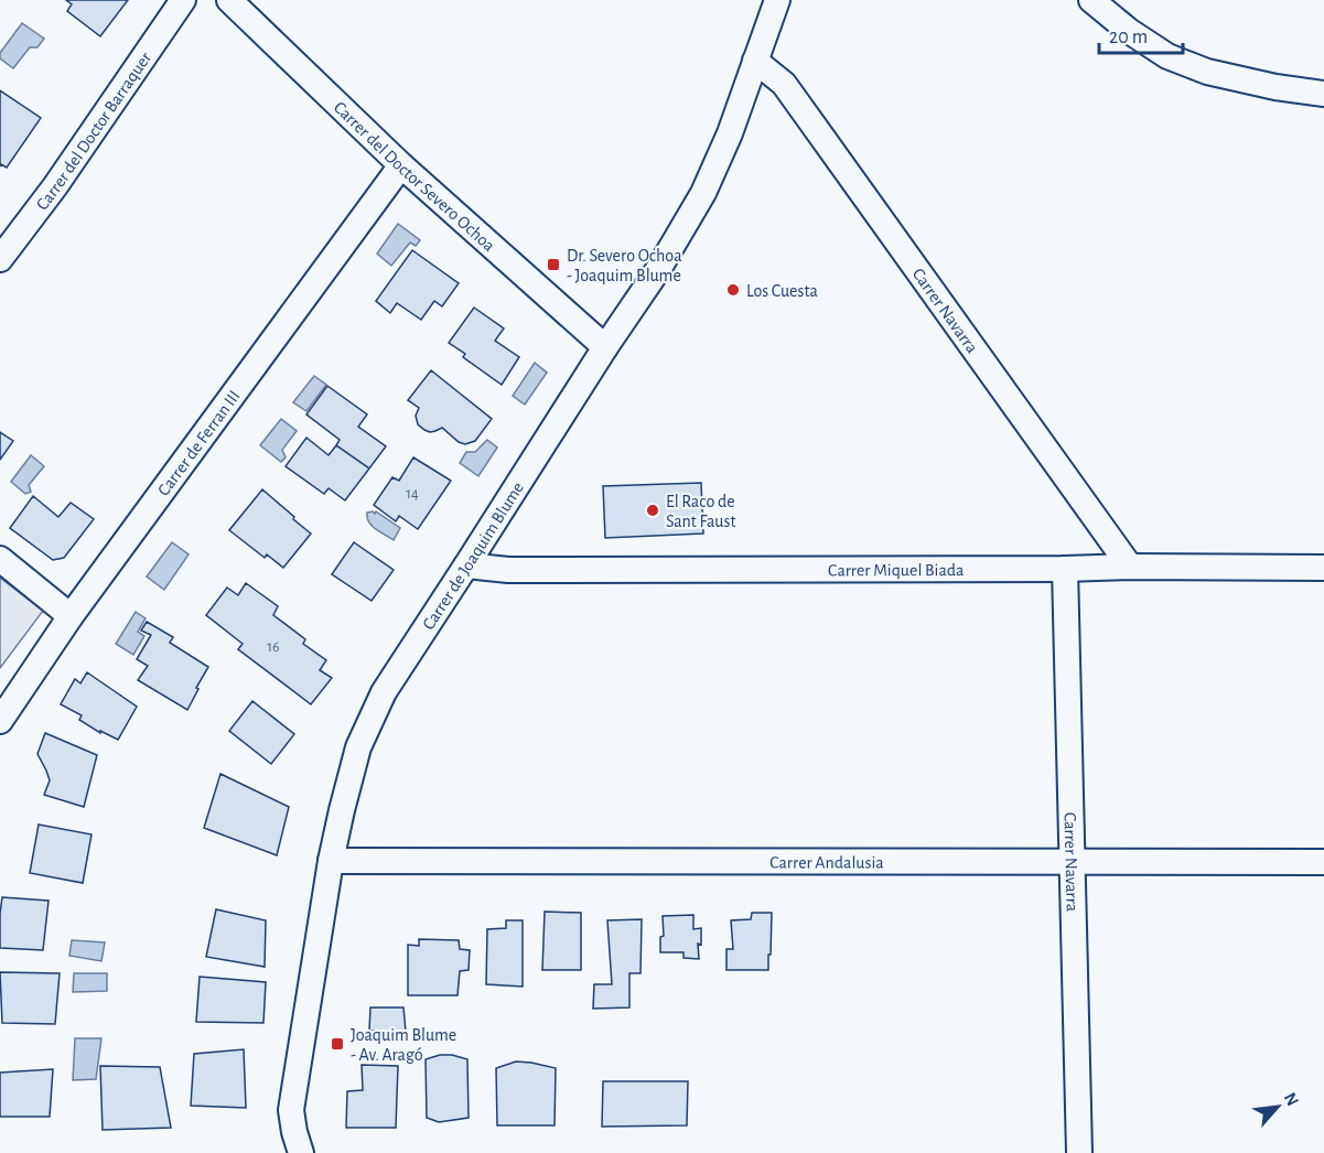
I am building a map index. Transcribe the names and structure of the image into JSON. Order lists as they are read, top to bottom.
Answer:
{
  "streets": {
    "street": [
      "Carrer del Doctor Barraquer",
      "Carrer del Doctor Severo Ochoa",
      "Carrer Navarra",
      "Carrer de Ferran III",
      "Carrer de Joaquim Blume",
      "Carrer Miquel Biada",
      "Carrer Andalusia"
    ]
  },
  "crossings": [
    ["Carrer del Doctor Severo Ochoa", "Carrer de Ferran III"],
    ["Carrer del Doctor Severo Ochoa", "Carrer de Joaquim Blume"],
    ["Carrer Navarra", "Carrer de Joaquim Blume"],
    ["Carrer Navarra", "Carrer Miquel Biada"],
    ["Carrer Navarra", "Carrer Andalusia"],
    ["Carrer de Joaquim Blume", "Carrer Miquel Biada"],
    ["Carrer de Joaquim Blume", "Carrer Andalusia"]
  ],
  "places": {
    "transit": ["Dr. Severo Ochoa - Joaquim Blume", "Joaquim Blume - Av. Aragó"],
    "other": ["Los Cuesta", "El Raco de Sant Faust"]
  },
  "house_numbers": ["14", "16"],
  "scale_bar": "20 m",
  "north": "top right"
}
